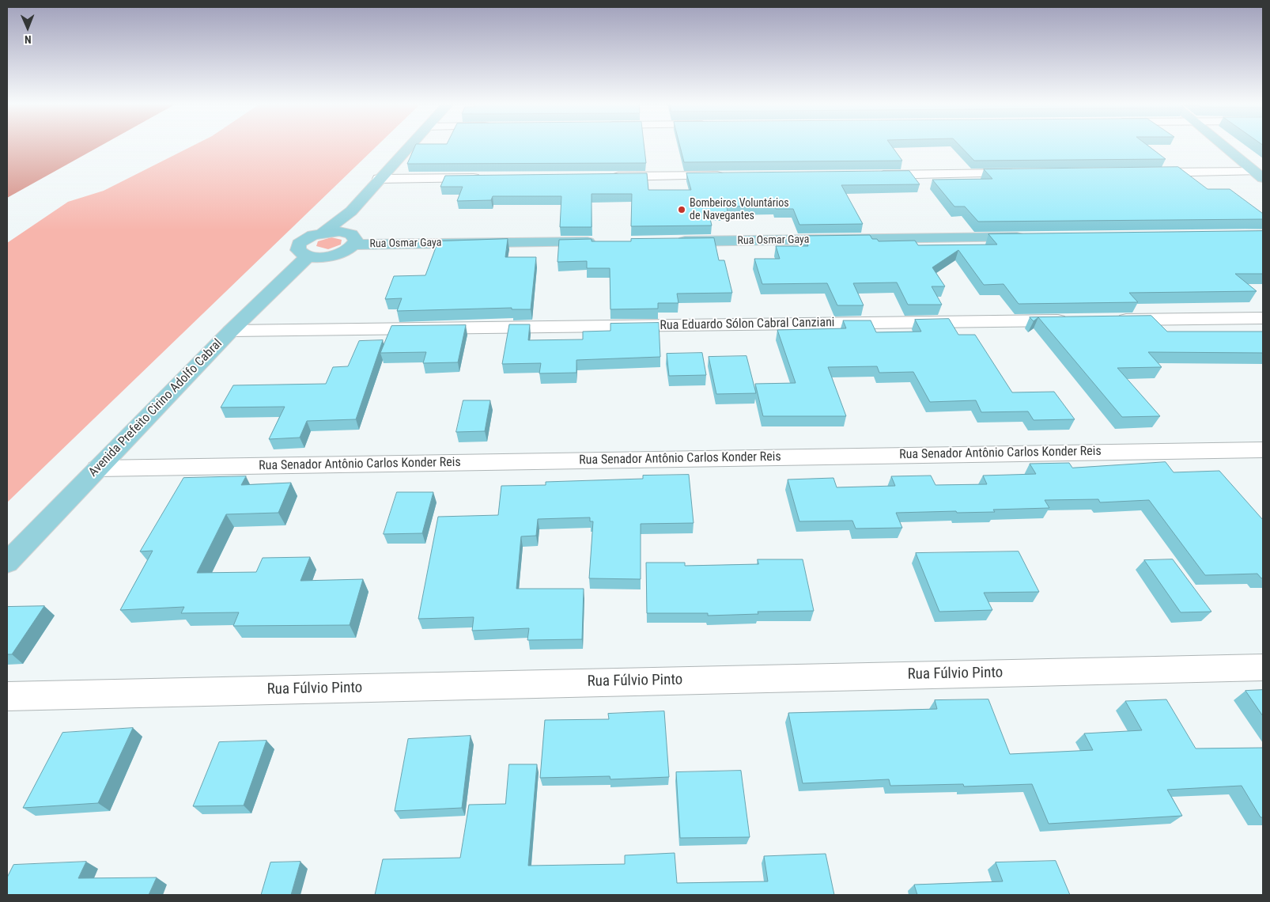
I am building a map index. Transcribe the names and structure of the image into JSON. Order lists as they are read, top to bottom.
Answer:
{
  "streets": {
    "main road": ["Rua Osmar Gaya", "Avenida Prefeito Cirino Adolfo Cabral"],
    "street": ["Rua Eduardo Sólon Cabral Canziani", "Rua Senador Antônio Carlos Konder Reis", "Rua Fúlvio Pinto"]
  },
  "crossings": [
    ["Rua Eduardo Sólon Cabral Canziani", "Avenida Prefeito Cirino Adolfo Cabral"],
    ["Avenida Prefeito Cirino Adolfo Cabral", "Rua Senador Antônio Carlos Konder Reis"]
  ],
  "places": ["Bombeiros Voluntários de Navegantes"],
  "north": "bottom"
}
